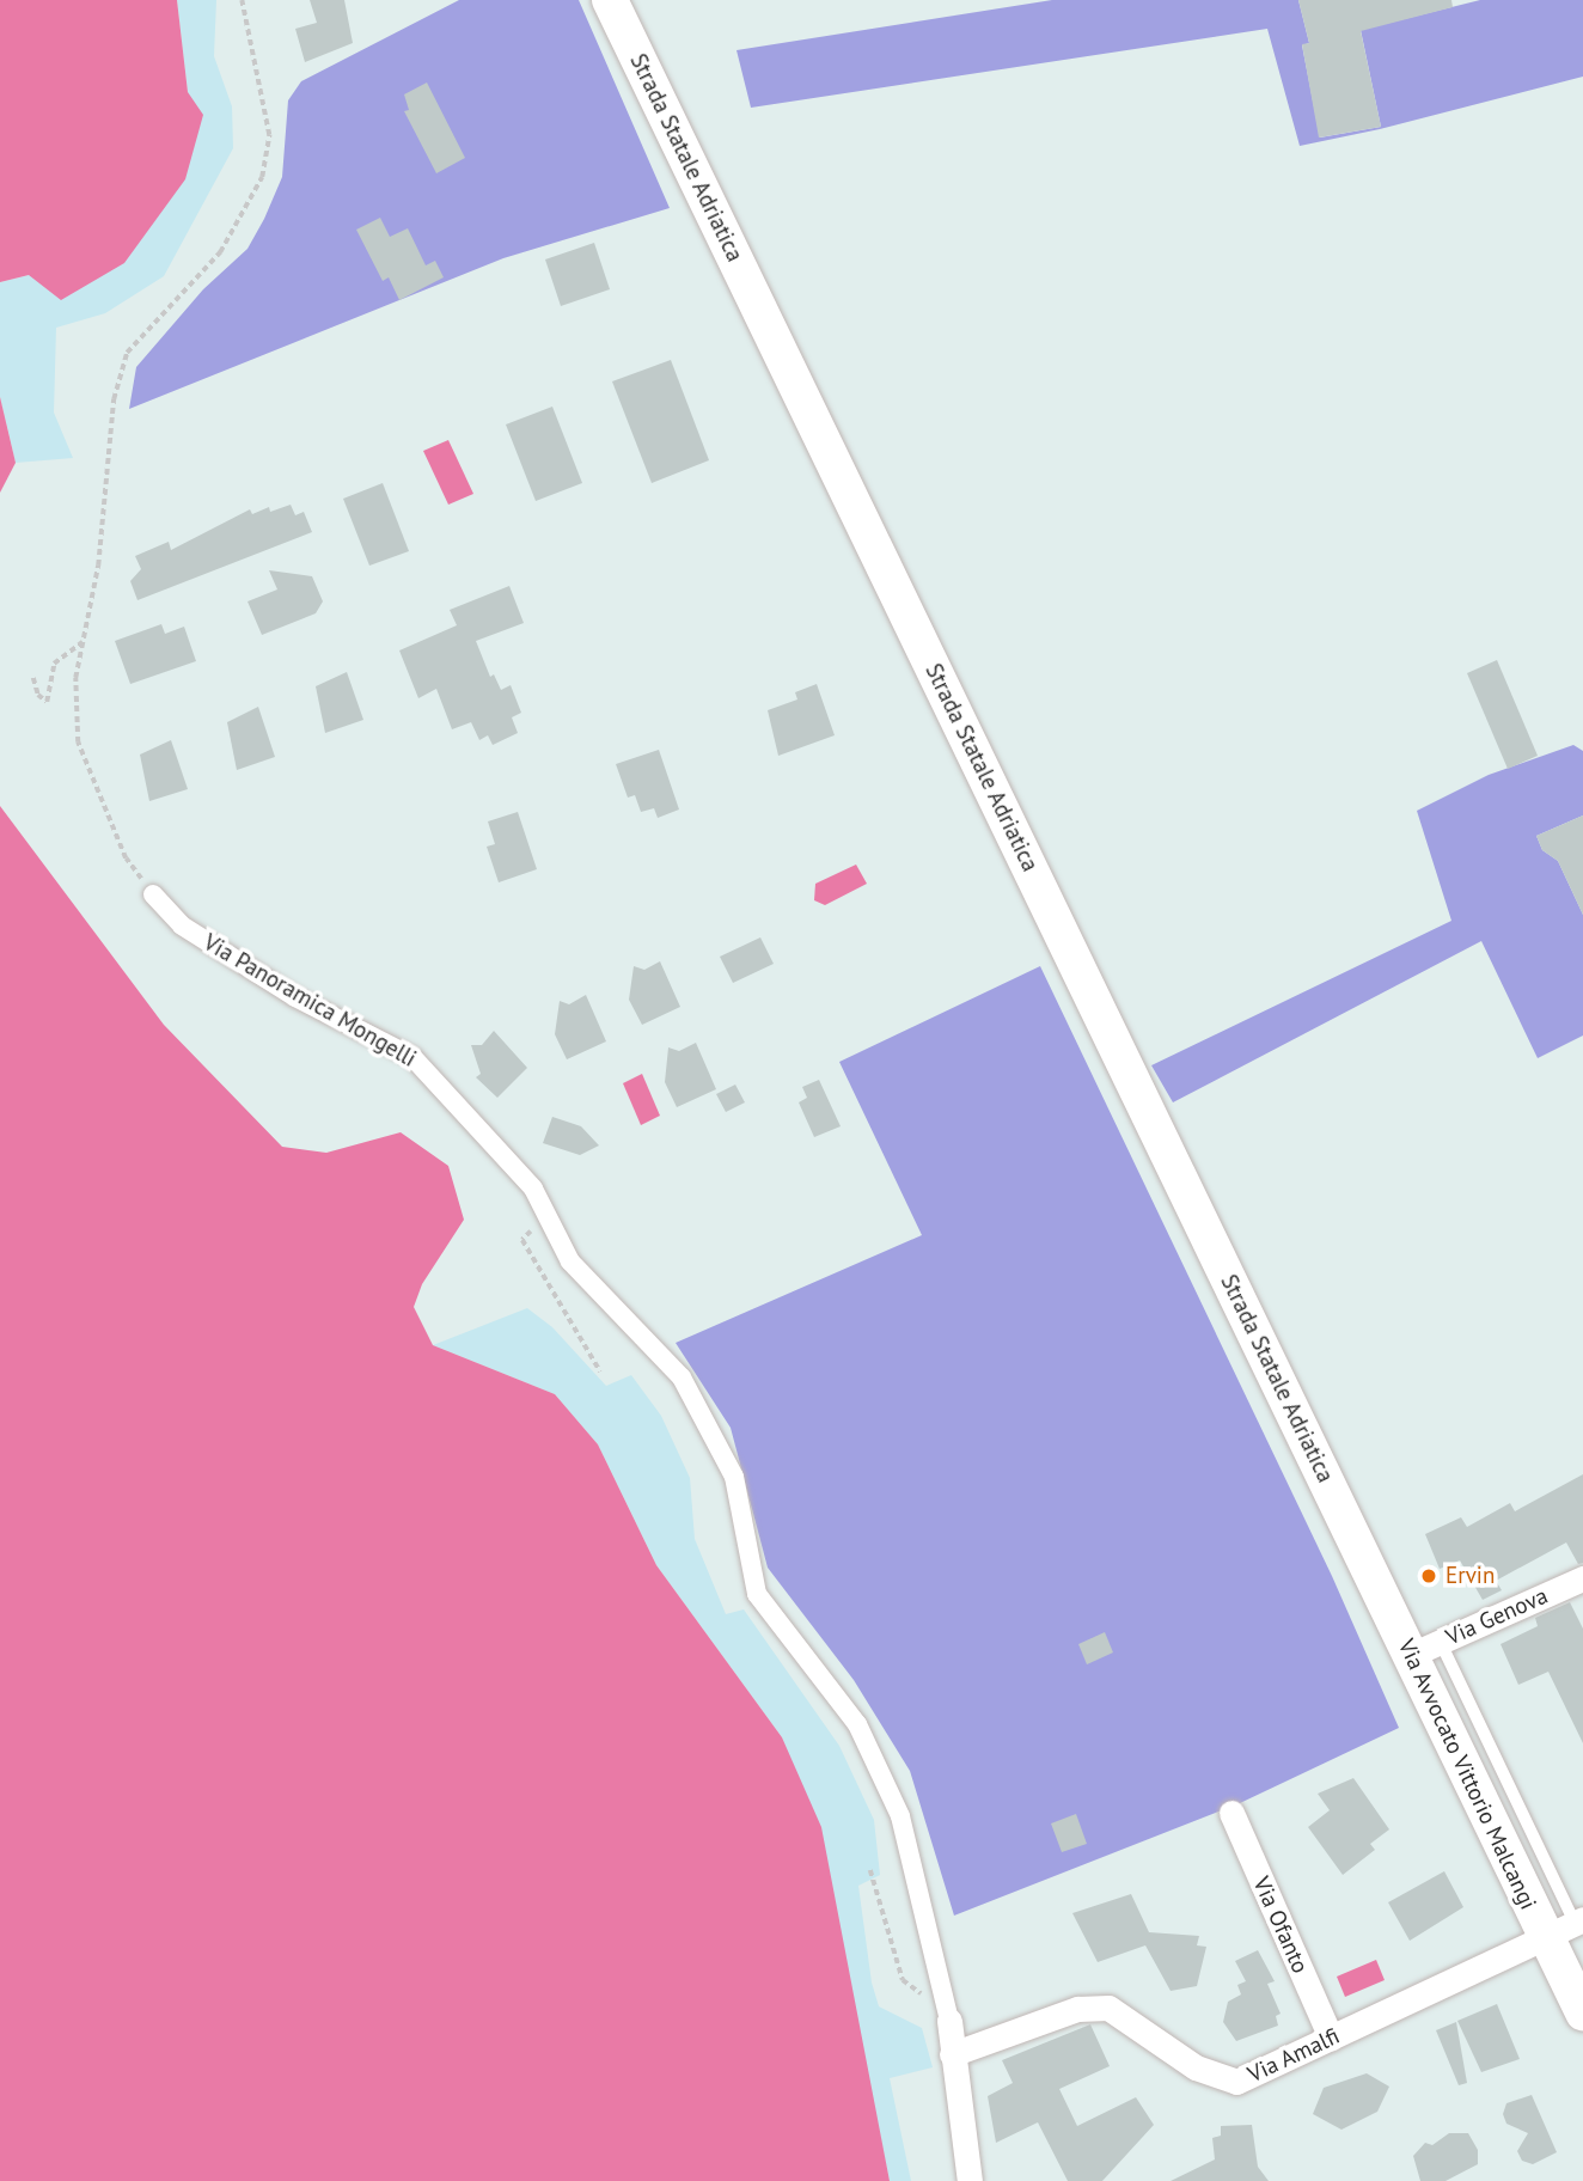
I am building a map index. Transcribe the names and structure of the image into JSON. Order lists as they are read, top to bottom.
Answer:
{
  "streets": {
    "main road": ["Strada Statale Adriatica", "Via Avvocato Vittorio Malcangi"],
    "street": [
      "Via Panoramica Mongelli",
      "Via Genova",
      "Via Ofanto",
      "Via Amalfi"
    ]
  },
  "crossings": [
    ["Strada Statale Adriatica", "Via Avvocato Vittorio Malcangi"],
    ["Via Genova", "Via Avvocato Vittorio Malcangi"],
    ["Via Avvocato Vittorio Malcangi", "Via Amalfi"],
    ["Via Ofanto", "Via Amalfi"]
  ],
  "places": ["Ervin"]
}
